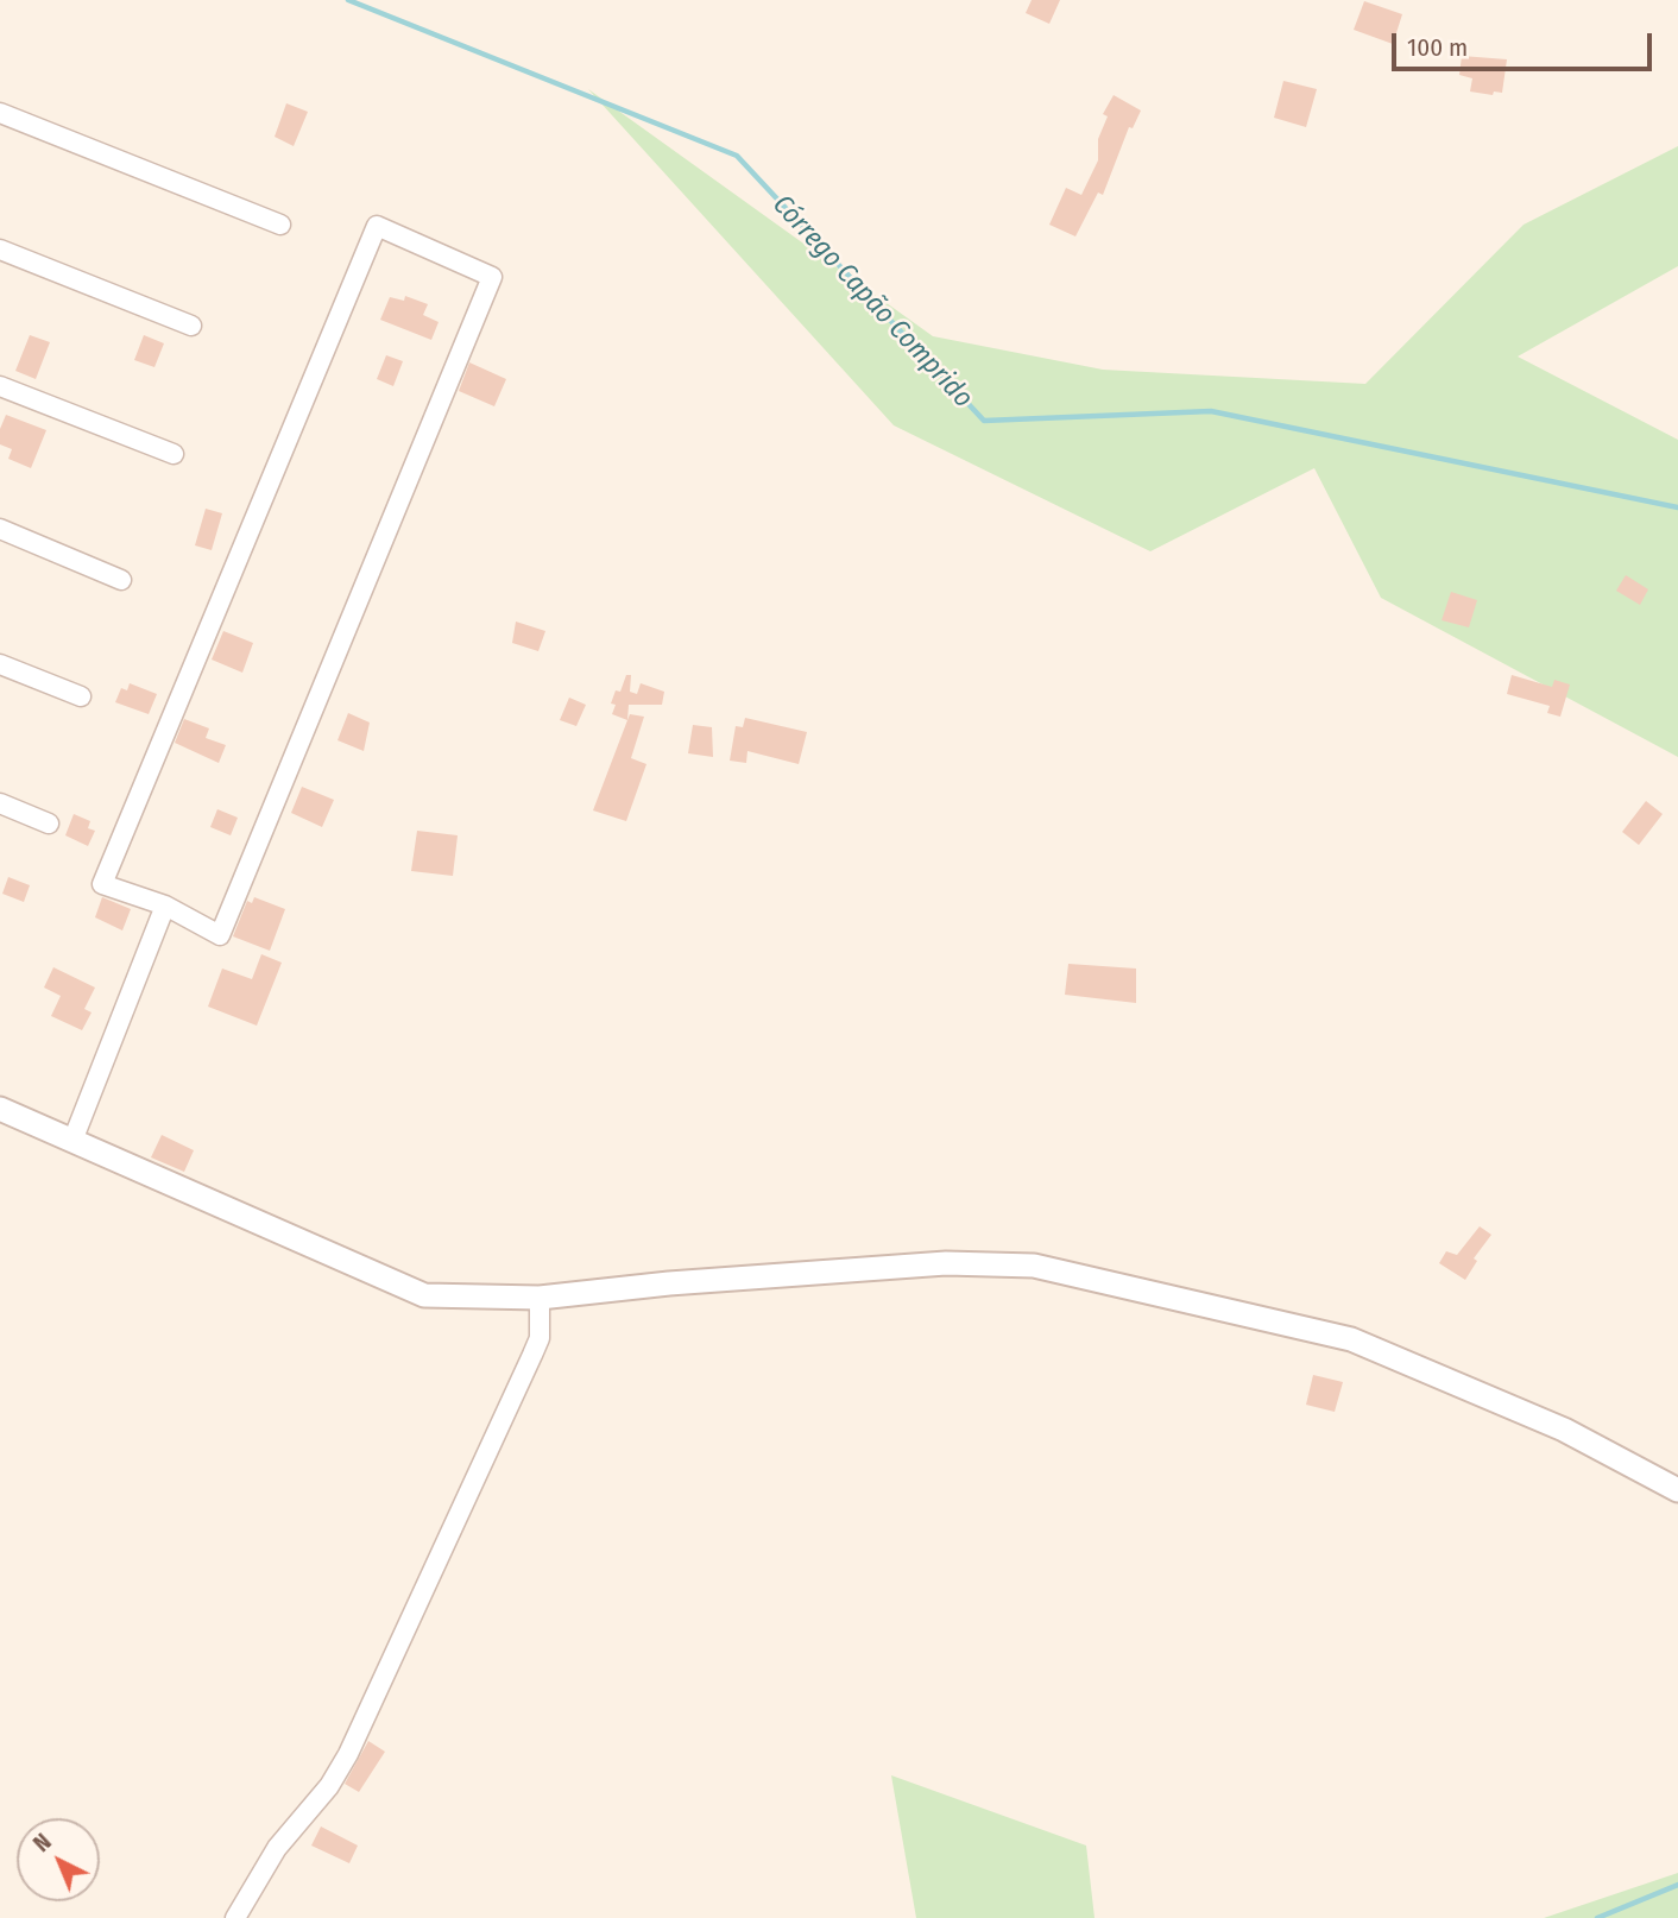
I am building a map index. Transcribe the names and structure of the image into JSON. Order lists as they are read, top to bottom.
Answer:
{
  "water": ["Córrego Capão Comprido"],
  "scale_bar": "100 m",
  "north": "top left"
}
